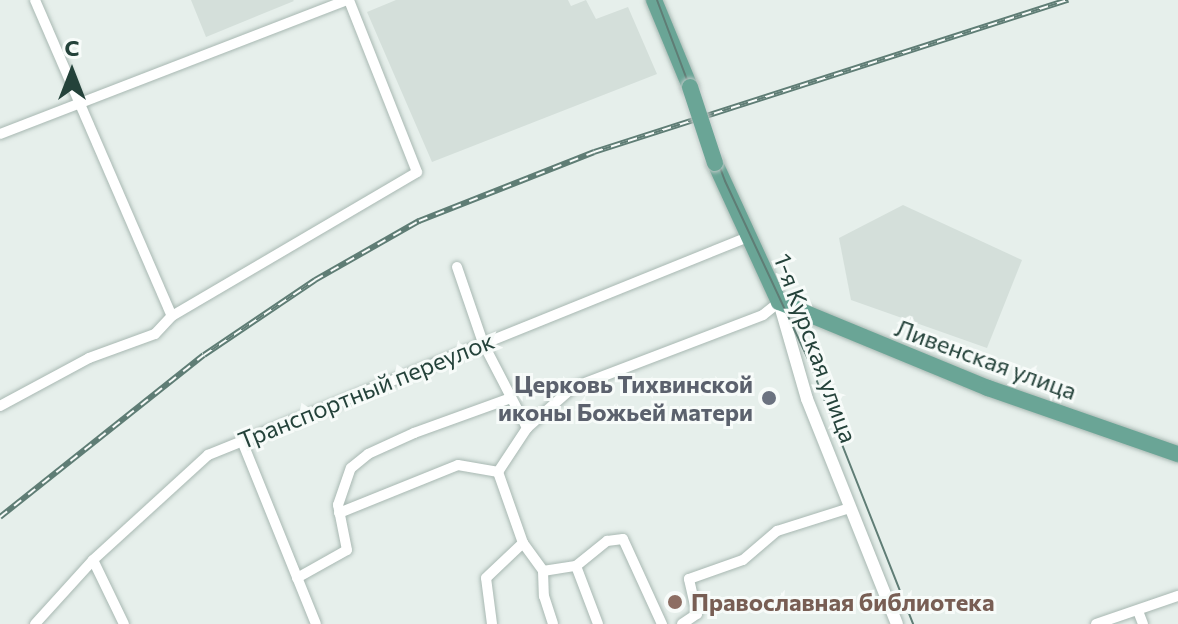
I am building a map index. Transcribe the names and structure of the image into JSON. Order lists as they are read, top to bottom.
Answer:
{
  "streets": {
    "main road": ["1-я Курская улица", "Ливенская улица"],
    "street": ["Транспортный переулок"]
  },
  "crossings": [
    ["1-я Курская улица", "Ливенская улица"],
    ["1-я Курская улица", "Транспортный переулок"]
  ],
  "places": ["Церковь Тихвинской иконы Божьей матери", "Православная библиотека"],
  "north": "top"
}
